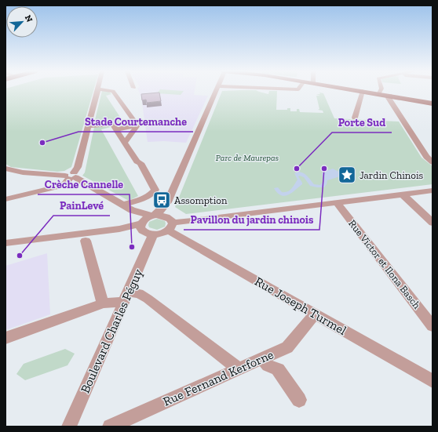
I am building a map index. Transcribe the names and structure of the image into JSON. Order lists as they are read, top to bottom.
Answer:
{
  "streets": {
    "street": [
      "Rue Victor et Ilona Basch",
      "Rue Joseph Turmel",
      "Boulevard Charles Péguy",
      "Rue Fernand Kerforne"
    ]
  },
  "crossings": [
    ["Rue Joseph Turmel", "Boulevard Charles Péguy"],
    ["Rue Joseph Turmel", "Rue Fernand Kerforne"]
  ],
  "parks": ["Parc de Maurepas"],
  "places": {
    "other": [
      "Stade Courtemanche",
      "Porte Sud",
      "Pavillon du jardin chinois",
      "Crèche Cannelle",
      "PainLevé"
    ],
    "place": ["Jardin Chinois"],
    "bus stop": ["Assomption"]
  },
  "north": "top right"
}
